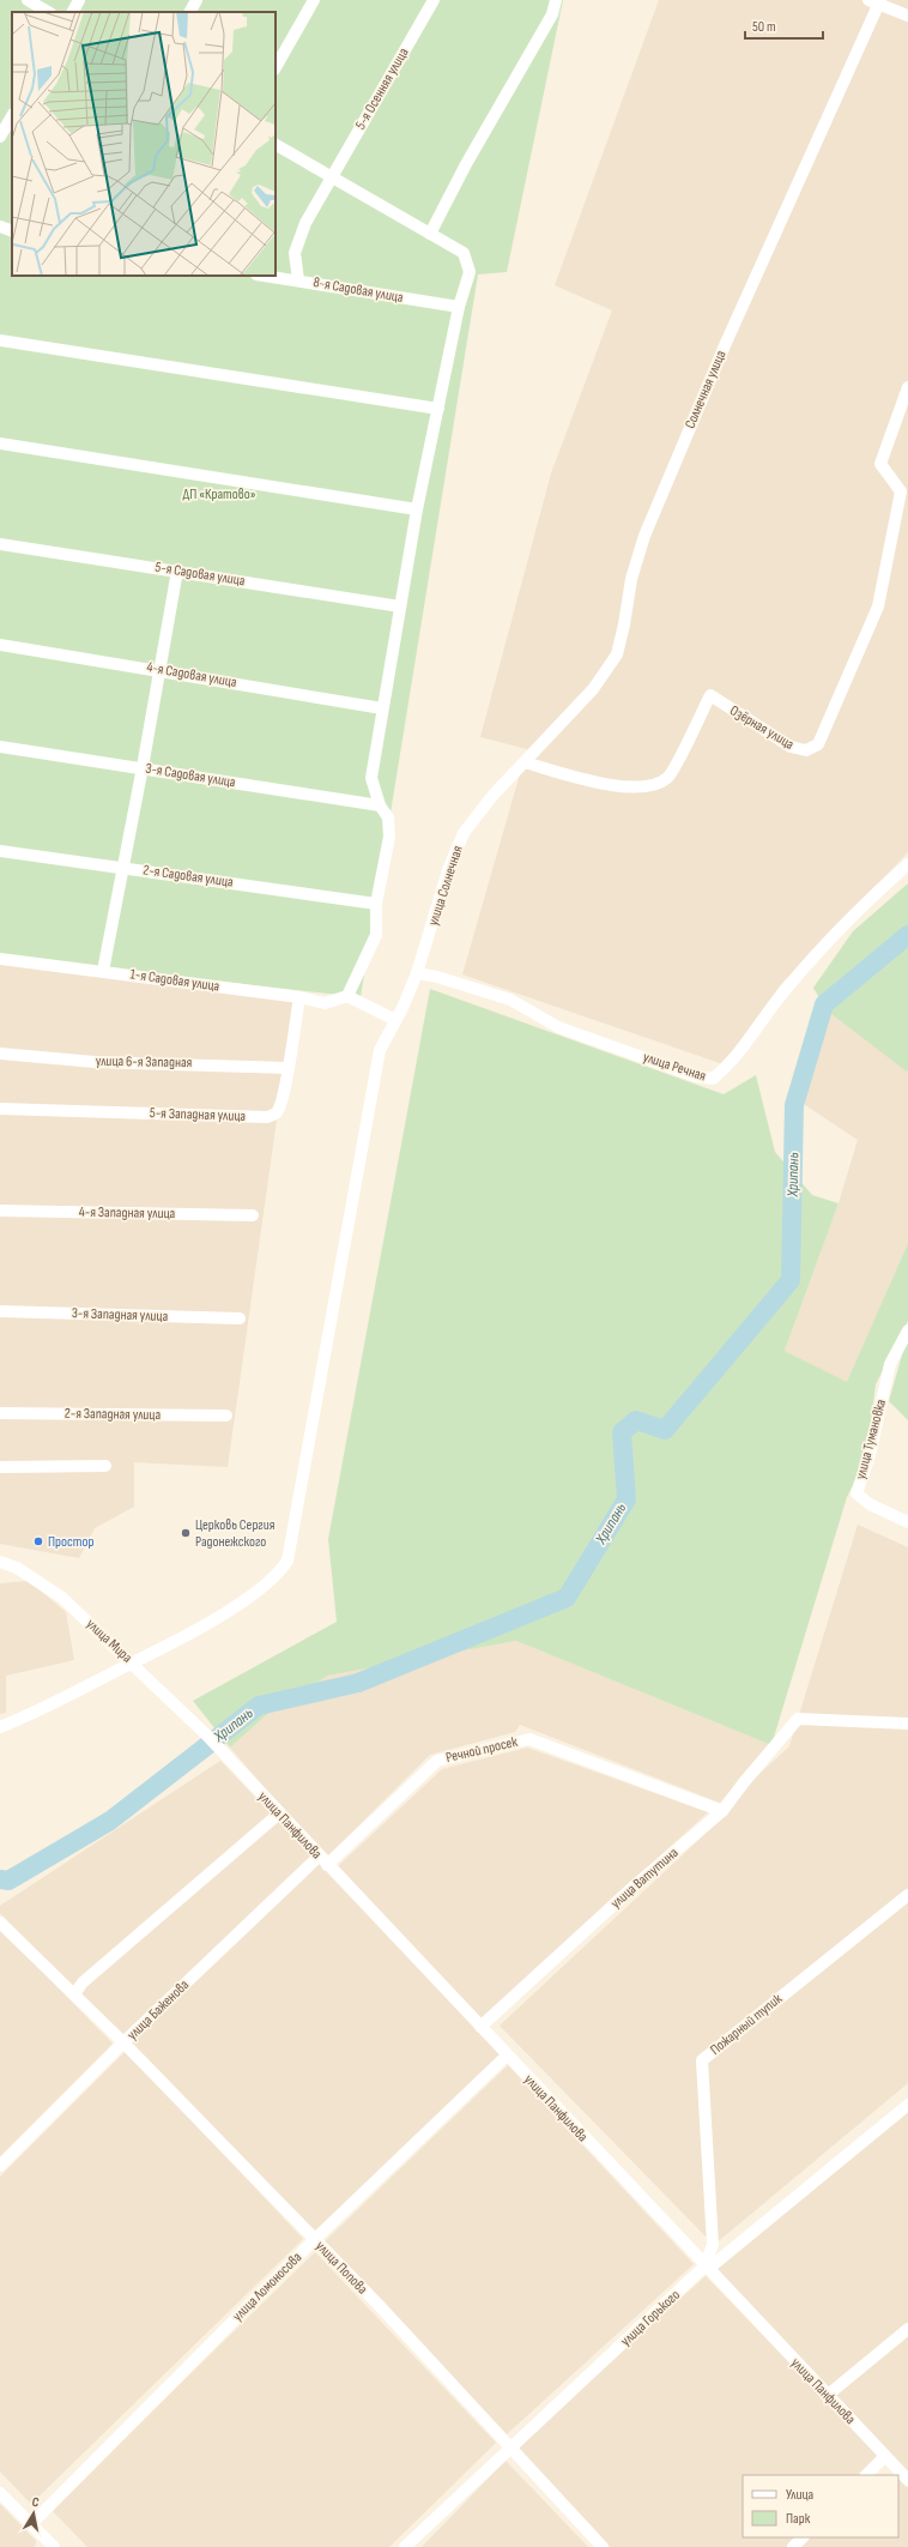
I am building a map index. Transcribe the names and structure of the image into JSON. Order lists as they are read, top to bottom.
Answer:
{
  "streets": {
    "street": [
      "5-я Осенняя улица",
      "8-я Садовая улица",
      "Солнечная улица",
      "5-я Садовая улица",
      "4-я Садовая улица",
      "Озёрная улица",
      "3-я Садовая улица",
      "2-я Садовая улица",
      "улица Солнечная",
      "1-я Садовая улица",
      "улица 6-я Западная",
      "улица Речная",
      "5-я Западная улица",
      "4-я Западная улица",
      "3-я Западная улица",
      "2-я Западная улица",
      "улица Тумановка",
      "улица Мира",
      "Речной просек",
      "улица Панфилова",
      "улица Ватутина",
      "улица Баженова",
      "Пожарный тупик",
      "улица Попова",
      "улица Ломоносова",
      "улица Горького"
    ]
  },
  "crossings": [
    ["5-я Осенняя улица", "8-я Садовая улица"],
    ["Солнечная улица", "Озёрная улица"],
    ["Солнечная улица", "улица Солнечная"],
    ["Озёрная улица", "улица Солнечная"],
    ["улица Солнечная", "улица Речная"],
    ["улица Солнечная", "улица Мира"],
    ["1-я Садовая улица", "5-я Западная улица"],
    ["улица 6-я Западная", "5-я Западная улица"],
    ["улица Мира", "улица Панфилова"],
    ["Речной просек", "улица Панфилова"],
    ["Речной просек", "улица Ватутина"],
    ["Речной просек", "улица Баженова"],
    ["улица Панфилова", "улица Ватутина"],
    ["улица Панфилова", "улица Баженова"],
    ["улица Панфилова", "Пожарный тупик"],
    ["улица Панфилова", "улица Ломоносова"],
    ["улица Панфилова", "улица Горького"],
    ["улица Баженова", "улица Попова"],
    ["Пожарный тупик", "улица Горького"],
    ["улица Попова", "улица Ломоносова"],
    ["улица Попова", "улица Горького"]
  ],
  "water": ["Хрипань"],
  "parks": ["ДП «Кратово»"],
  "places": ["Церковь Сергия Радонежского", "Простор"],
  "legend": ["Улица", "Парк"],
  "scale_bar": "50 m",
  "north": "top"
}
